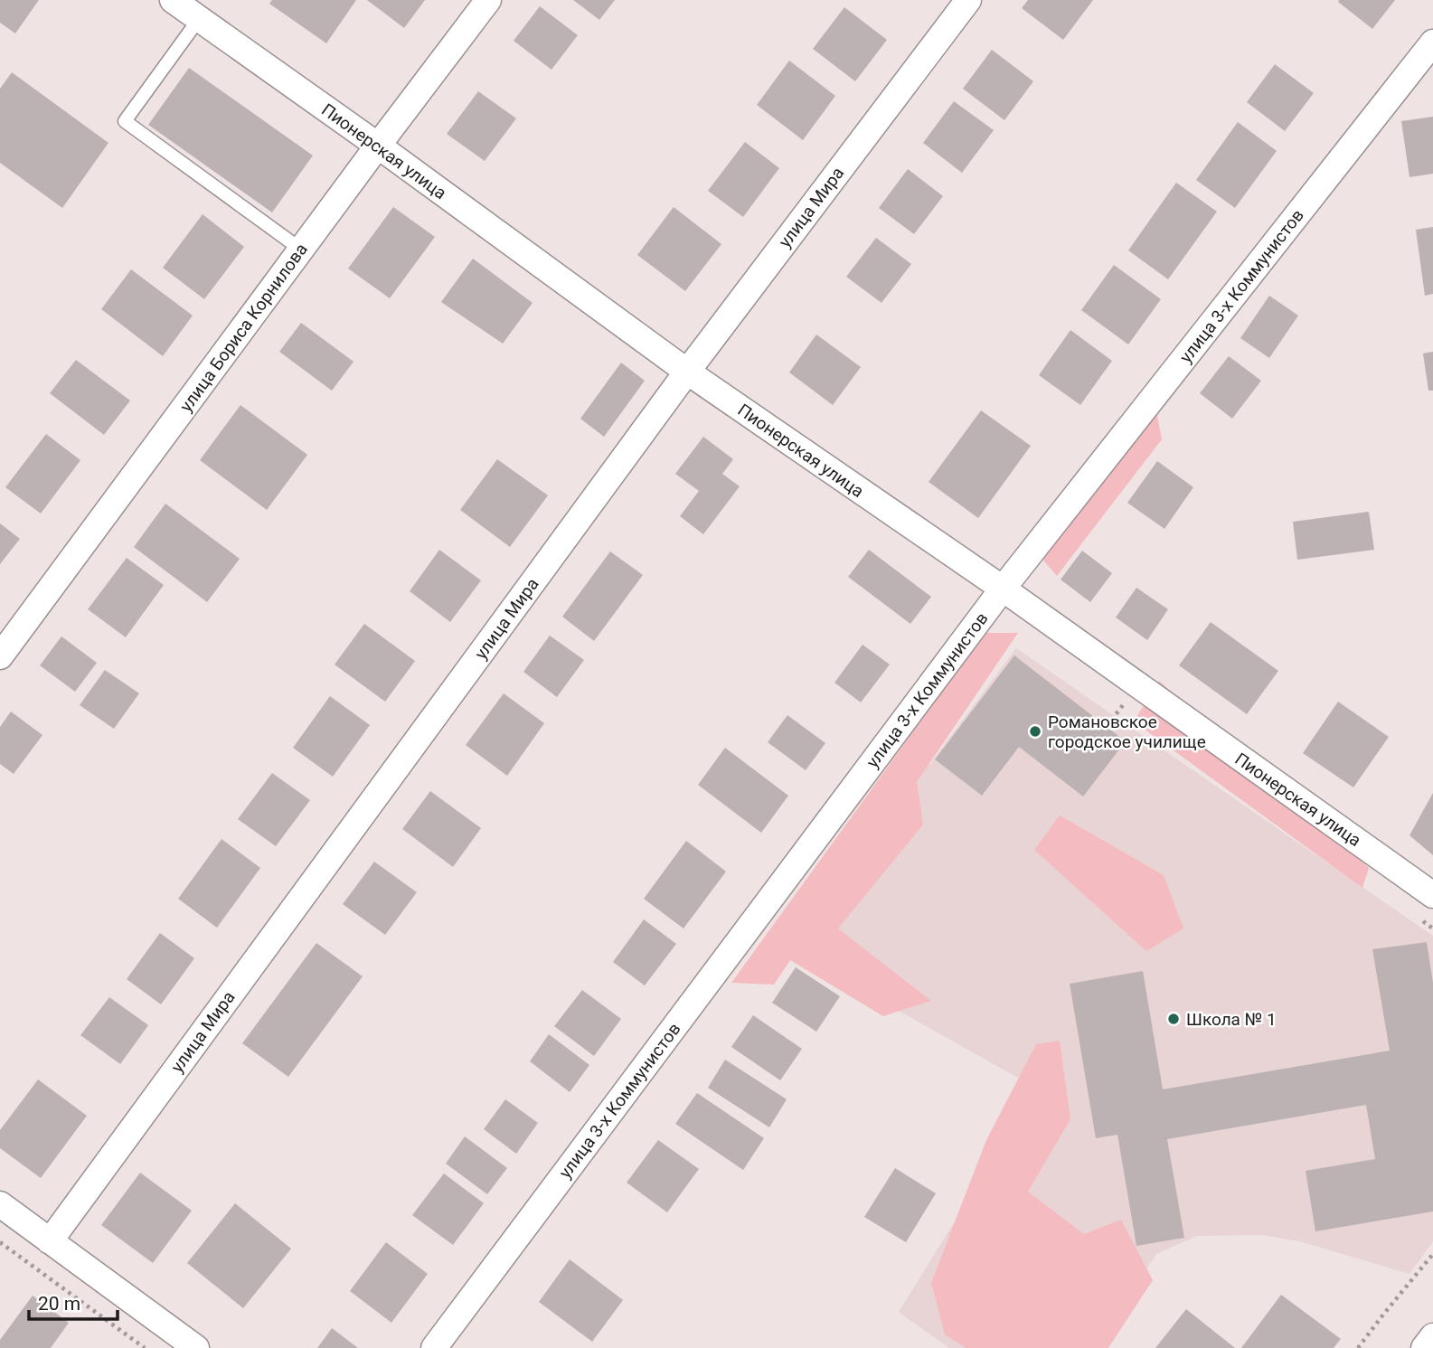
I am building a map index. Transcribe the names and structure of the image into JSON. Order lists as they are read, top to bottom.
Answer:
{
  "streets": {
    "street": [
      "Пионерская улица",
      "улица Мира",
      "улица 3-х Коммунистов",
      "улица Бориса Корнилова"
    ]
  },
  "crossings": [
    ["Пионерская улица", "улица Мира"],
    ["Пионерская улица", "улица 3-х Коммунистов"],
    ["Пионерская улица", "улица Бориса Корнилова"]
  ],
  "places": ["Романовское городское училище", "Школа № 1"],
  "scale_bar": "20 m"
}
